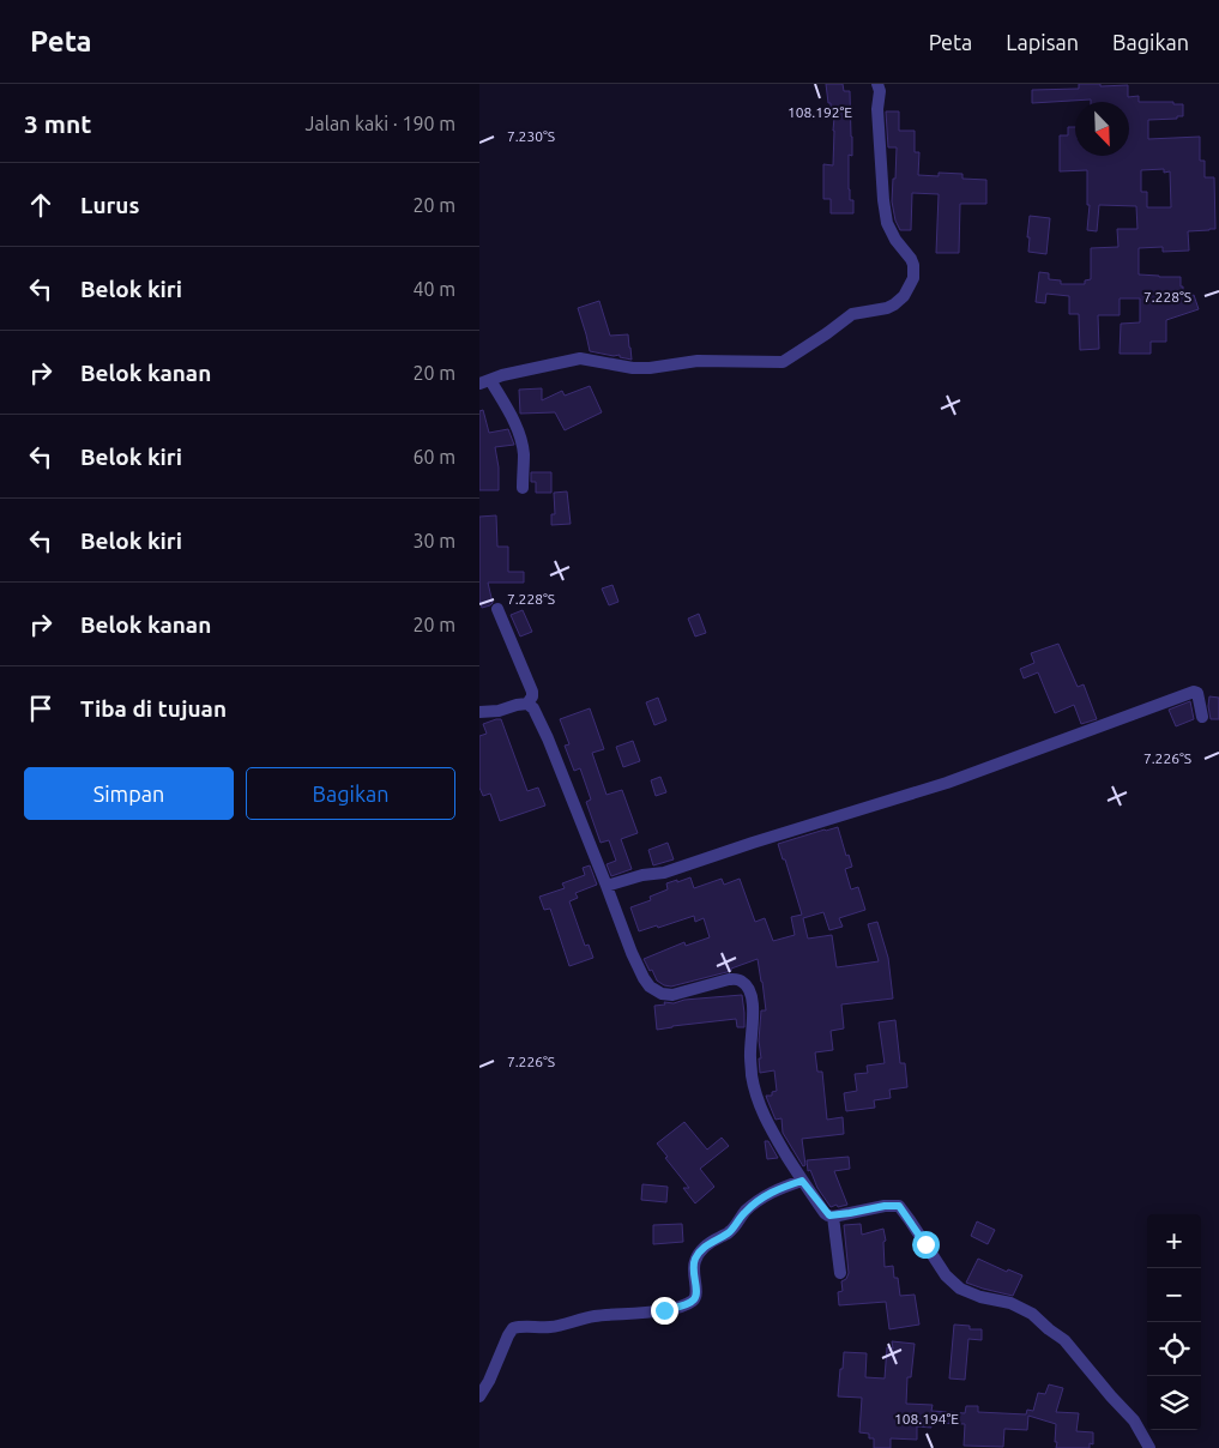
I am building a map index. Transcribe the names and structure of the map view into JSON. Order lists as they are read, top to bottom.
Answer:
{
  "north": "bottom right",
  "page": {
    "header": "Peta",
    "nav": ["Peta", "Lapisan", "Bagikan"],
    "heading": ["3 mnt", "Jalan kaki · 190 m"],
    "list": [
      ["Lurus", "20 m"],
      ["Belok kiri", "40 m"],
      ["Belok kanan", "20 m"],
      ["Belok kiri", "60 m"],
      ["Belok kiri", "30 m"],
      ["Belok kanan", "20 m"],
      "Tiba di tujuan"
    ],
    "buttons": ["Simpan", "Bagikan"],
    "map_buttons": ["+", "−"]
  },
  "coordinates": [
    "108.192°E",
    "7.230°S",
    "7.228°S",
    "7.226°S",
    "108.194°E"
  ]
}
